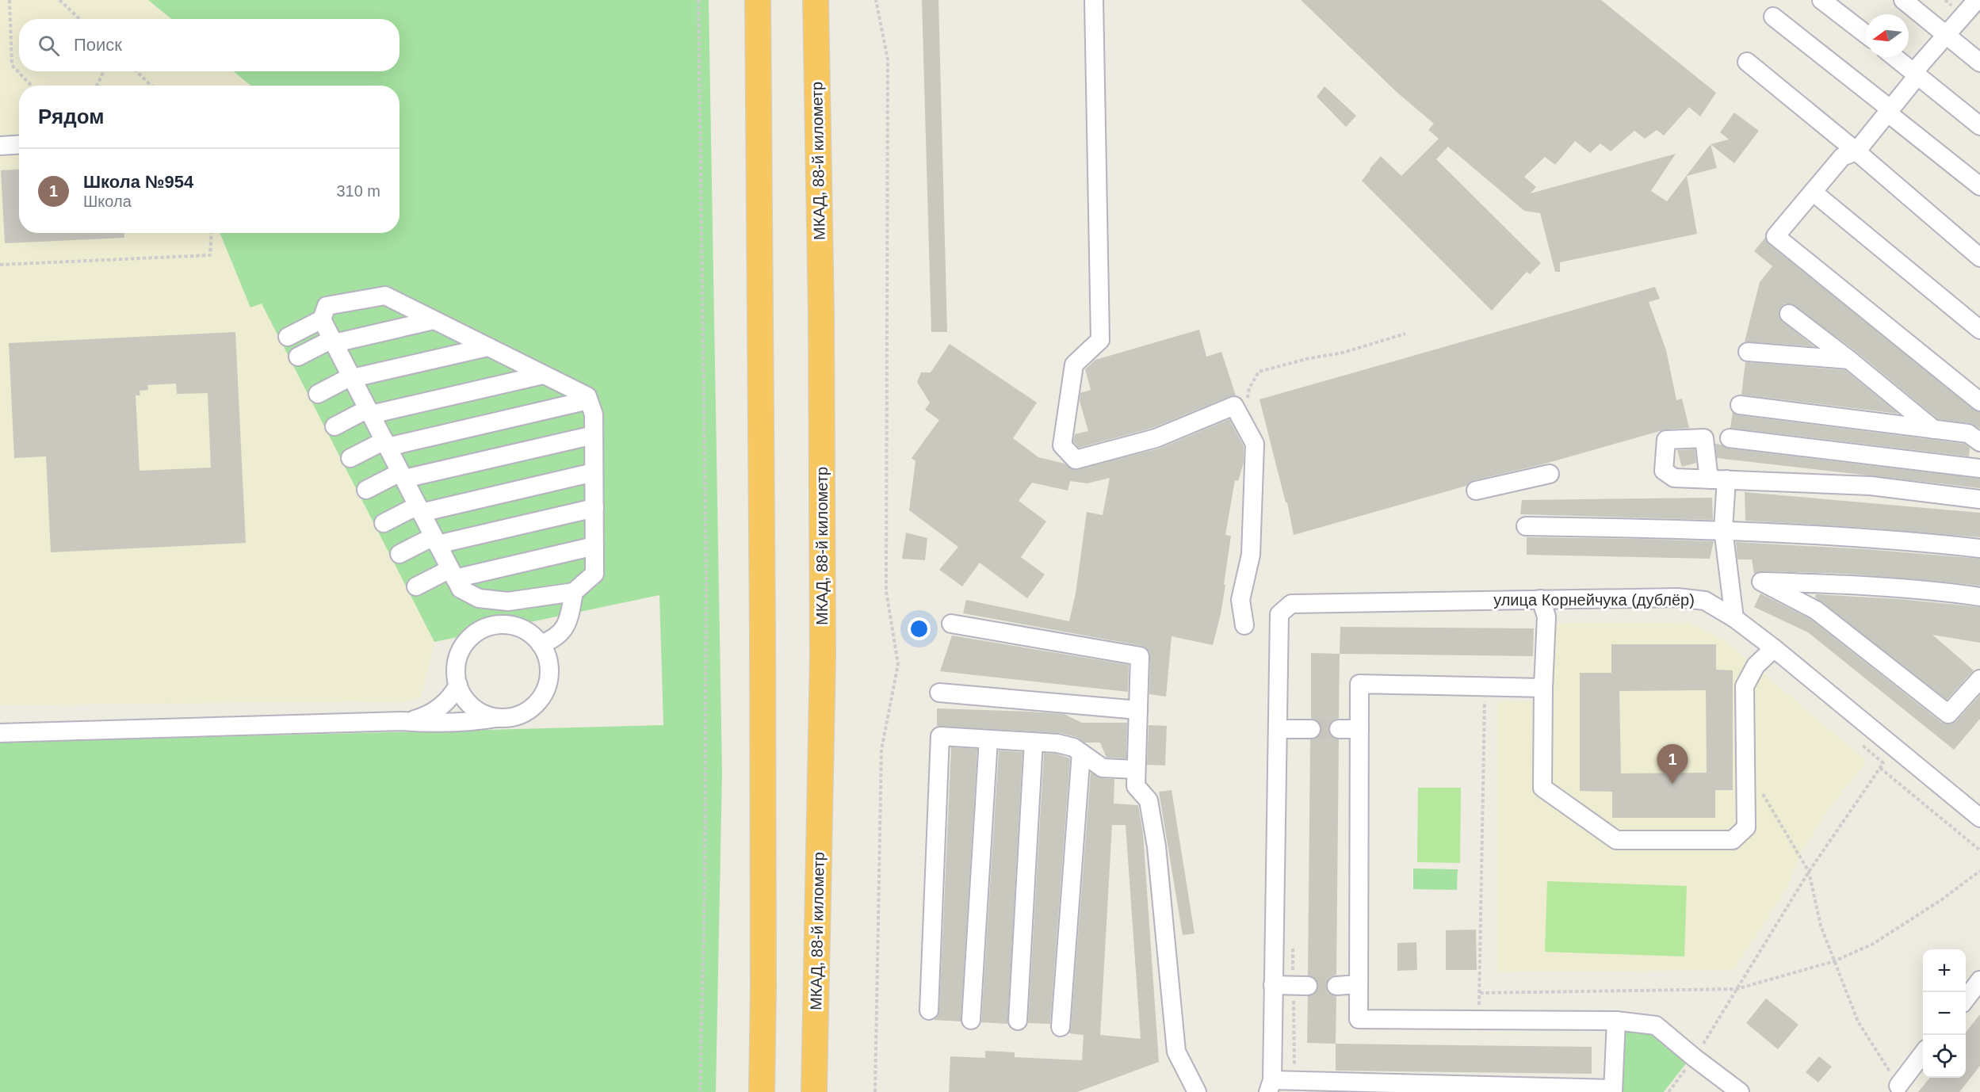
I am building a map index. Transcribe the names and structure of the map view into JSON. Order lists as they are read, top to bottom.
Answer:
{
  "streets": {
    "highway": ["МКАД, 88-й километр"],
    "street": ["улица Корнейчука (дублёр)"]
  },
  "north": "left",
  "page": {
    "search": "Поиск",
    "heading": "Рядом",
    "list": [
      {
        "mark": "1",
        "name": "Школа №954",
        "note": "Школа",
        "value": "310 m"
      }
    ],
    "pins": "1",
    "map_buttons": ["+", "−"]
  }
}
